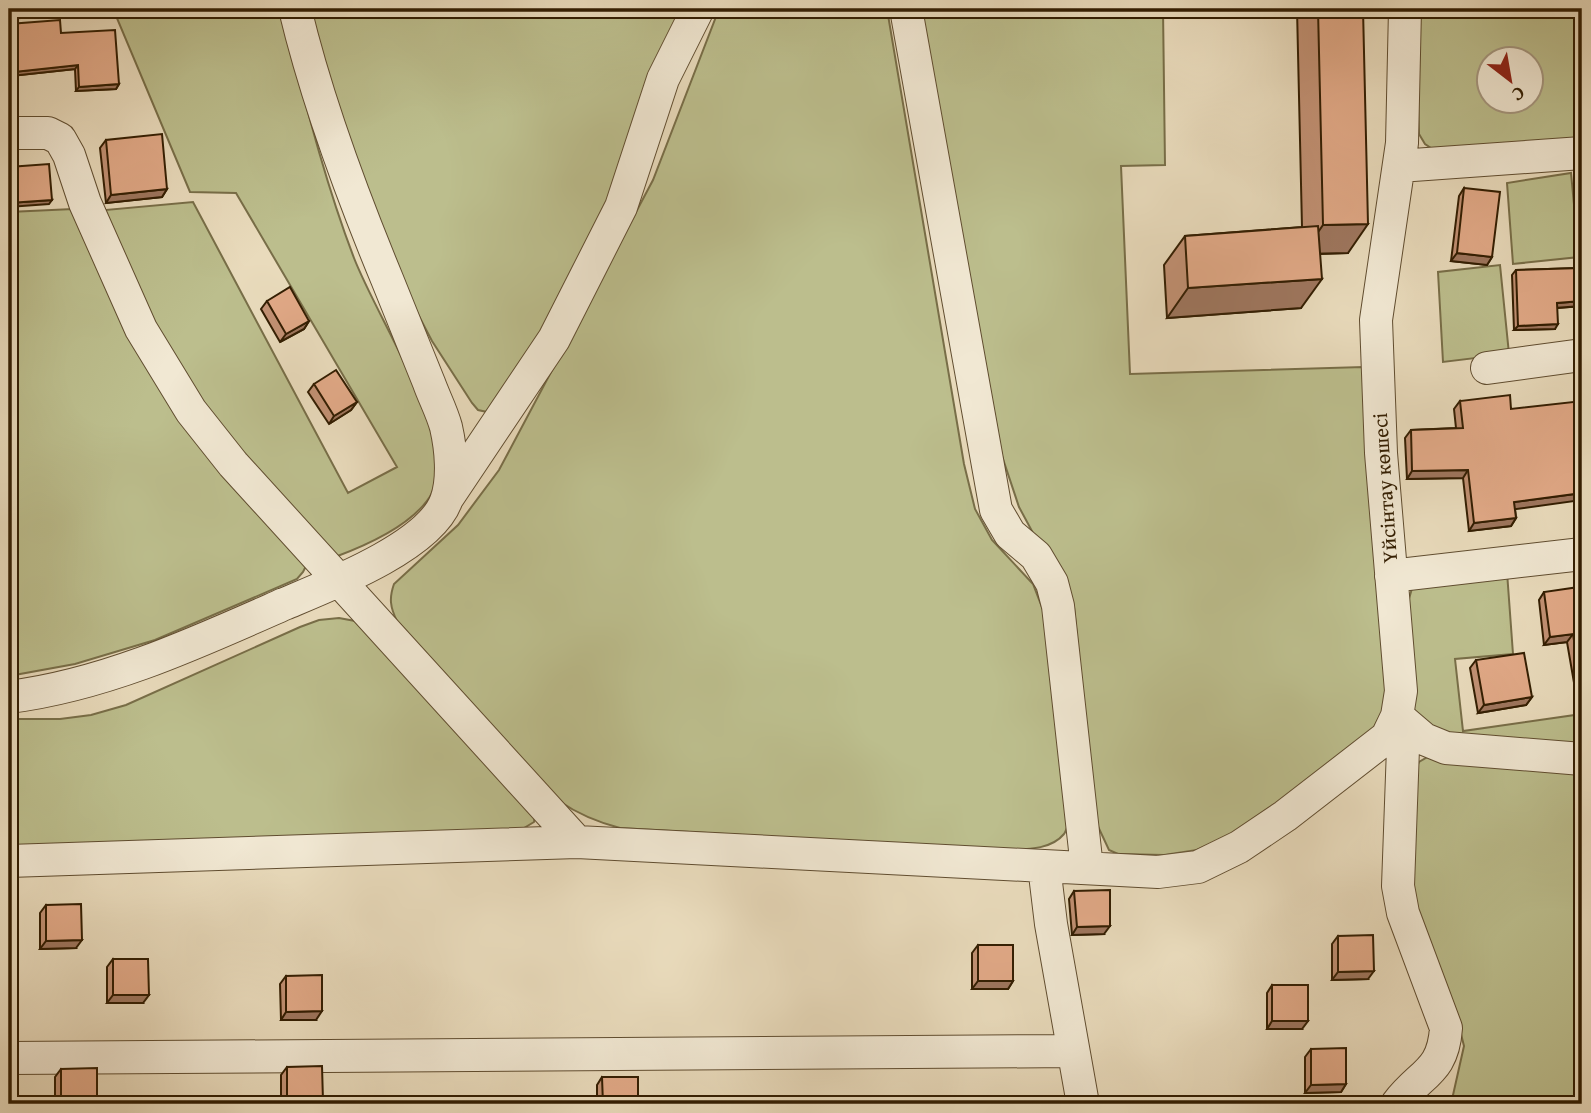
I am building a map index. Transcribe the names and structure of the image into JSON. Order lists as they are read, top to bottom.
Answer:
{
  "streets": {
    "street": ["Үйсінтау көшесі"]
  },
  "north": "bottom right"
}
